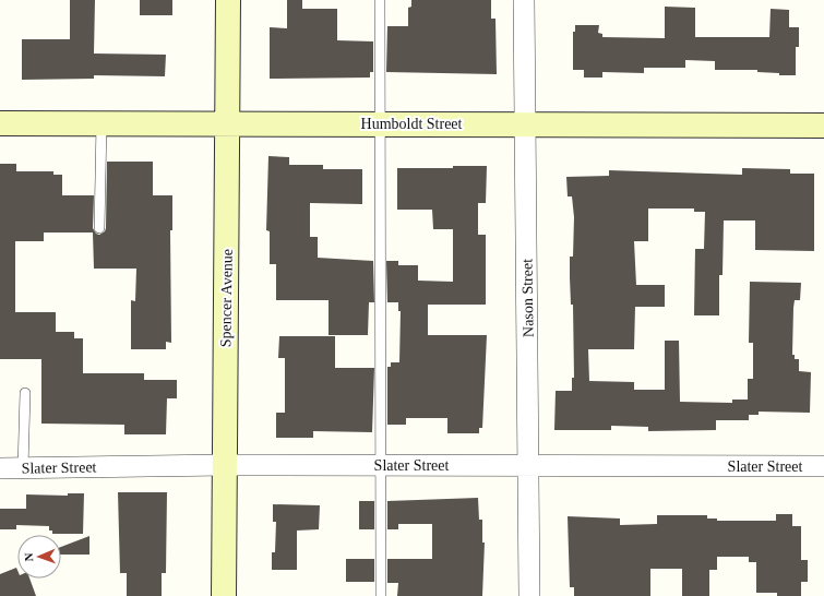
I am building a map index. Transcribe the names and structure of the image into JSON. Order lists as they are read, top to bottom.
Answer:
{
  "streets": {
    "street": [
      "Humboldt Street",
      "Spencer Avenue",
      "Nason Street",
      "Slater Street"
    ]
  },
  "crossings": [
    ["Humboldt Street", "Spencer Avenue"],
    ["Humboldt Street", "Nason Street"],
    ["Spencer Avenue", "Slater Street"],
    ["Nason Street", "Slater Street"]
  ],
  "north": "left"
}
